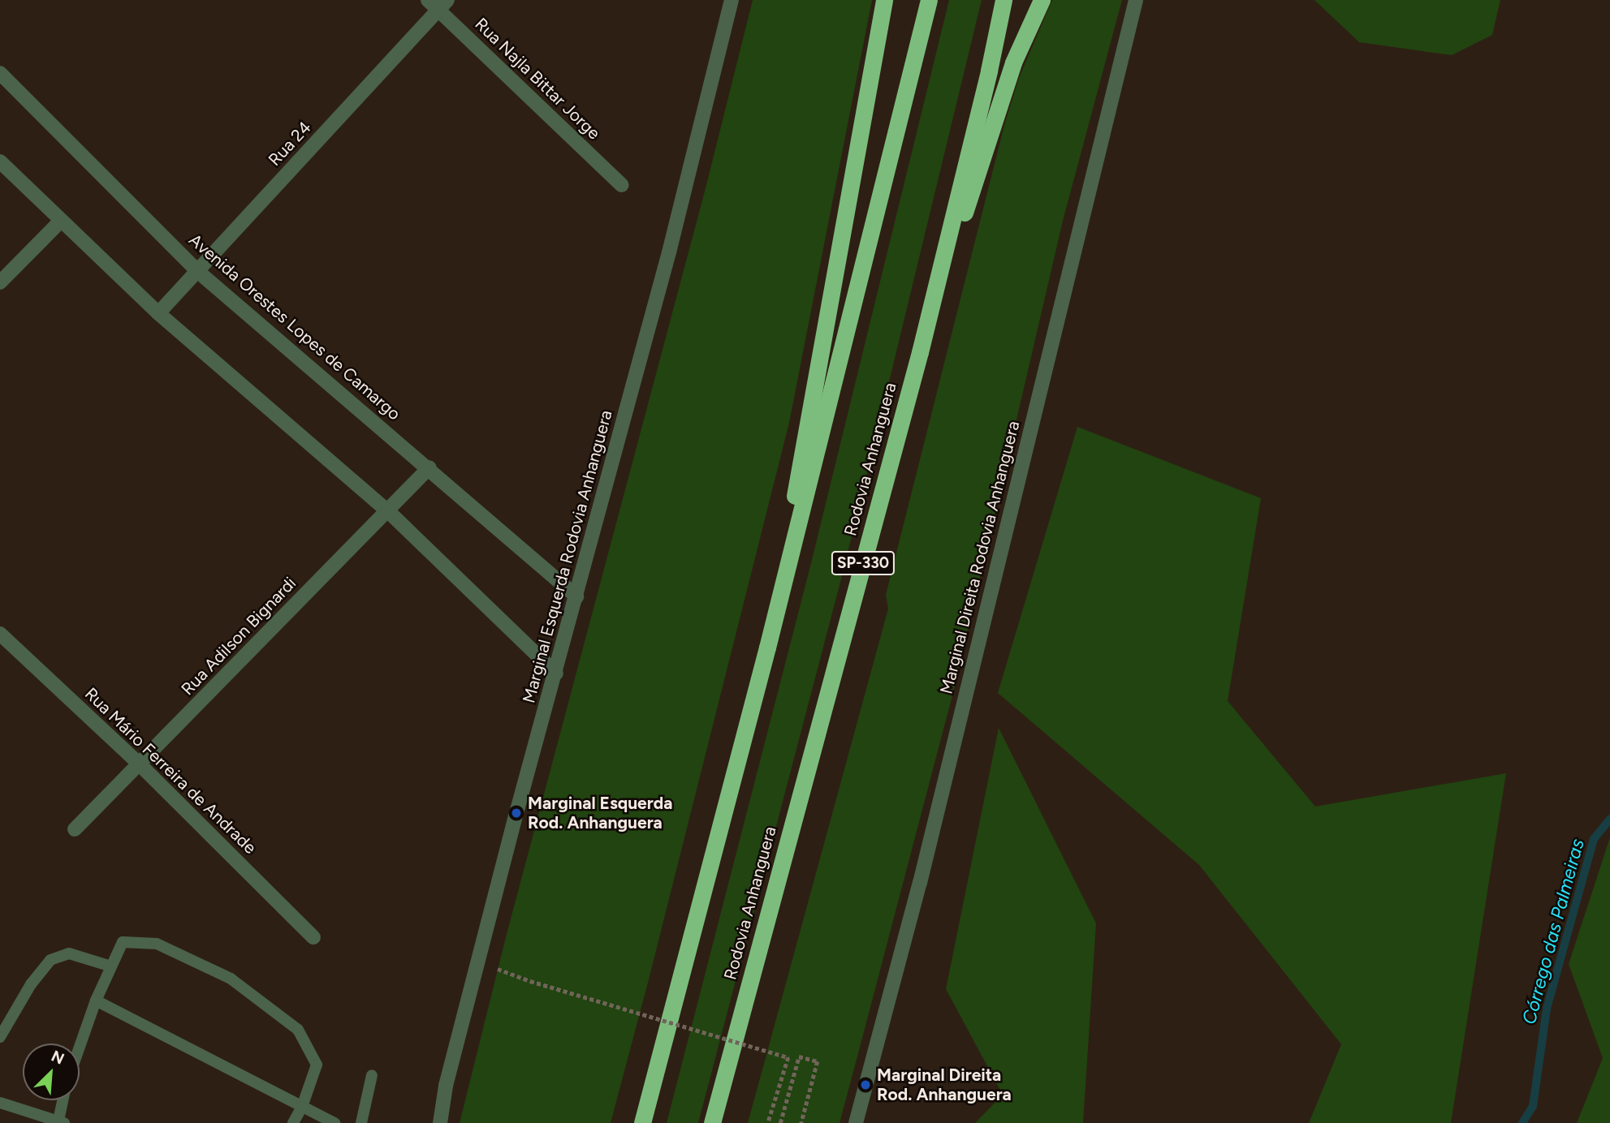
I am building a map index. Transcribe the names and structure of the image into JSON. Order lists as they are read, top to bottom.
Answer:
{
  "streets": {
    "highway": ["Rodovia Anhanguera", "SP-330"],
    "street": [
      "Rua Najla Bittar Jorge",
      "Rua 24",
      "Avenida Orestes Lopes de Camargo",
      "Marginal Esquerda Rodovia Anhanguera",
      "Marginal Direita Rodovia Anhanguera",
      "Rua Adilson Bignardi",
      "Rua Mário Ferreira de Andrade"
    ]
  },
  "crossings": [
    ["Rua Najla Bittar Jorge", "Rua 24"],
    ["Rua 24", "Avenida Orestes Lopes de Camargo"],
    ["Avenida Orestes Lopes de Camargo", "Marginal Esquerda Rodovia Anhanguera"],
    ["Avenida Orestes Lopes de Camargo", "Rua Adilson Bignardi"],
    ["Rua Adilson Bignardi", "Rua Mário Ferreira de Andrade"]
  ],
  "water": ["Córrego das Palmeiras"],
  "places": ["Marginal Esquerda Rod. Anhanguera", "Marginal Direita Rod. Anhanguera"],
  "north": "top right"
}
